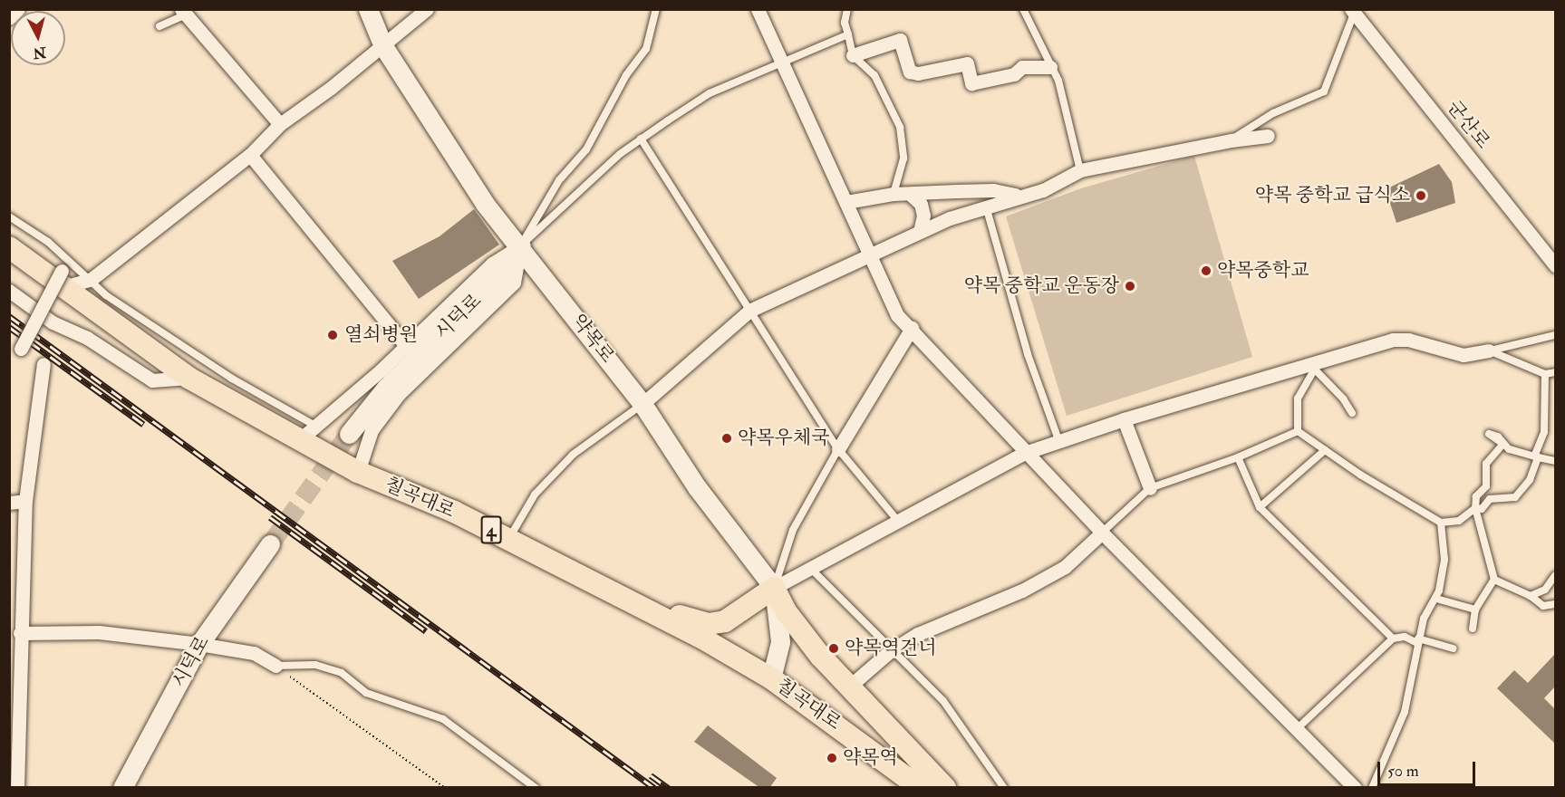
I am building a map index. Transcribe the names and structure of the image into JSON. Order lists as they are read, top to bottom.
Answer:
{
  "streets": {
    "main road": ["칠곡대로", "4"],
    "street": ["군산로", "시덕로", "약목로"]
  },
  "crossings": [
    ["시덕로", "약목로"]
  ],
  "places": [
    "약목 중학교 급식소",
    "약목중학교",
    "약목 중학교 운동장",
    "열쇠병원",
    "약목우체국",
    "약목역건너",
    "약목역"
  ],
  "scale_bar": "50 m",
  "north": "bottom"
}
